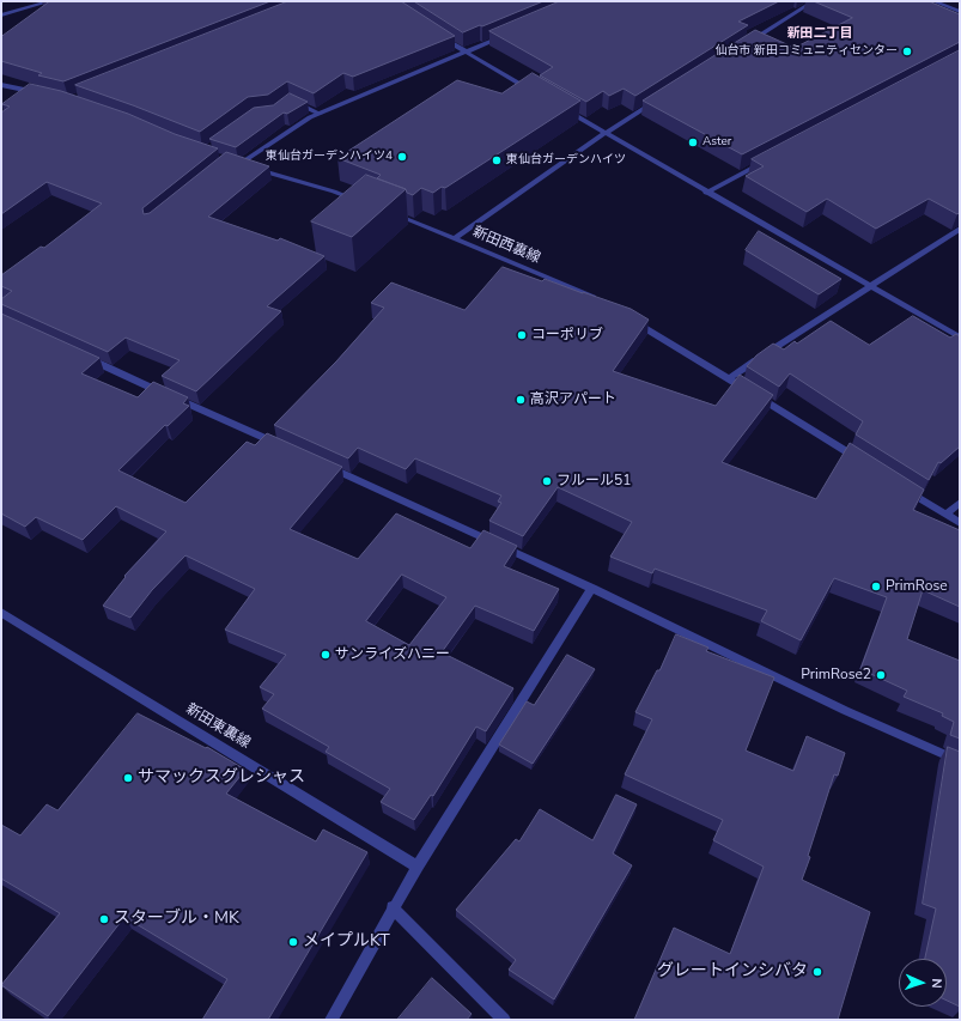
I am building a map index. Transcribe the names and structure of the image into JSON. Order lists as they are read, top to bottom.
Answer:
{
  "streets": {
    "street": ["新田西裏線", "新田東裏線"]
  },
  "districts": ["新田二丁目"],
  "places": [
    "仙台市 新田コミュニティセンター",
    "Aster",
    "東仙台ガーデンハイツ4",
    "東仙台ガーデンハイツ",
    "コーポリブ",
    "高沢アパート",
    "フルール51",
    "PrimRose",
    "サンライズハニー",
    "PrimRose2",
    "サマックスグレシャス",
    "スターブル・MK",
    "メイプルKT",
    "グレートインシバタ"
  ],
  "north": "right"
}
